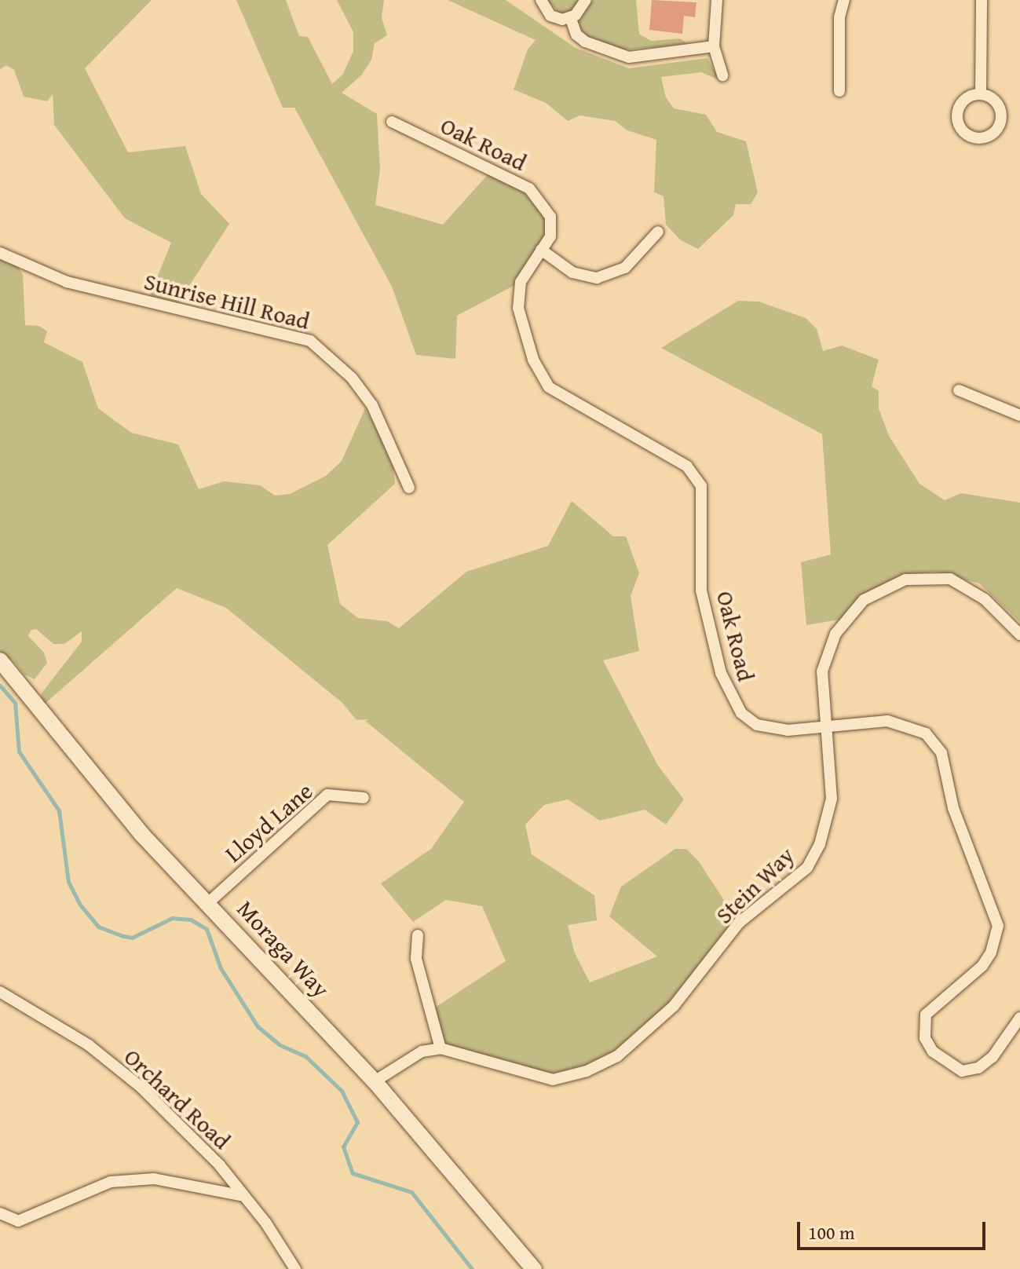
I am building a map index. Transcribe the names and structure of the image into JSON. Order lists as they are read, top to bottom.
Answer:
{
  "streets": {
    "main road": ["Moraga Way"],
    "street": [
      "Oak Road",
      "Sunrise Hill Road",
      "Lloyd Lane",
      "Stein Way",
      "Orchard Road"
    ]
  },
  "crossings": [
    ["Oak Road", "Stein Way"],
    ["Lloyd Lane", "Moraga Way"]
  ],
  "scale_bar": "100 m"
}
